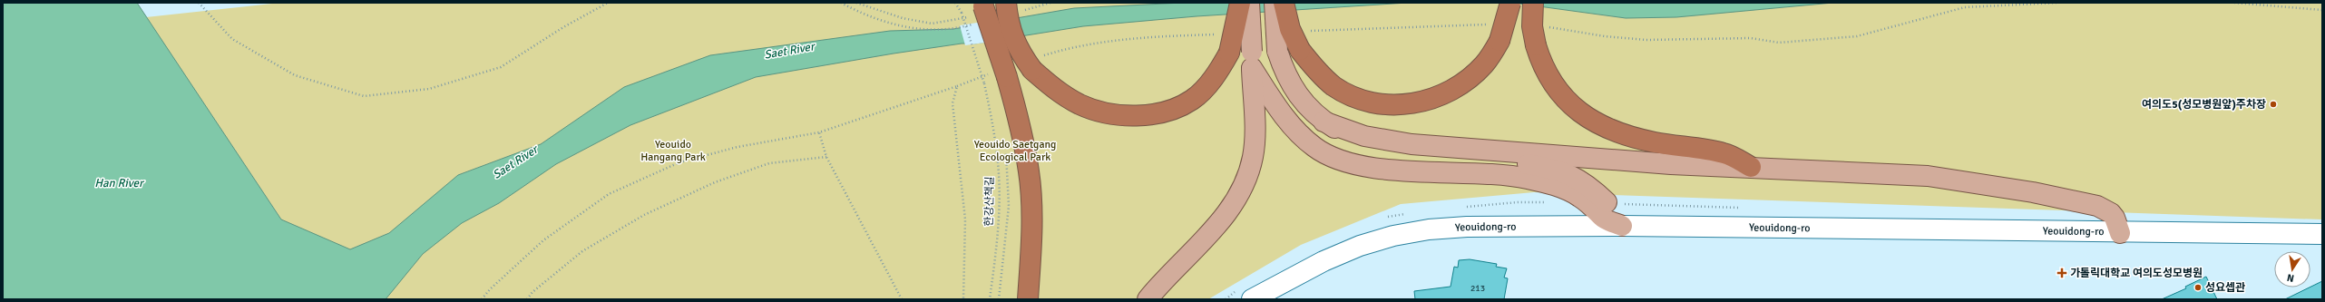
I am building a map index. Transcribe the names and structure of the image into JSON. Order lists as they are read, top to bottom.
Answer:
{
  "streets": {
    "main road": ["Yeouidong-ro"],
    "path": ["한강산책길"]
  },
  "water": ["Saet River", "Han River"],
  "parks": ["Yeouido Hangang Park", "Yeouido Saetgang Ecological Park"],
  "places": {
    "other": ["여의도5(성모병원앞)주차장", "성요셉관"],
    "health": ["가톨릭대학교 여의도성모병원"]
  },
  "house_numbers": ["213"],
  "north": "bottom"
}
